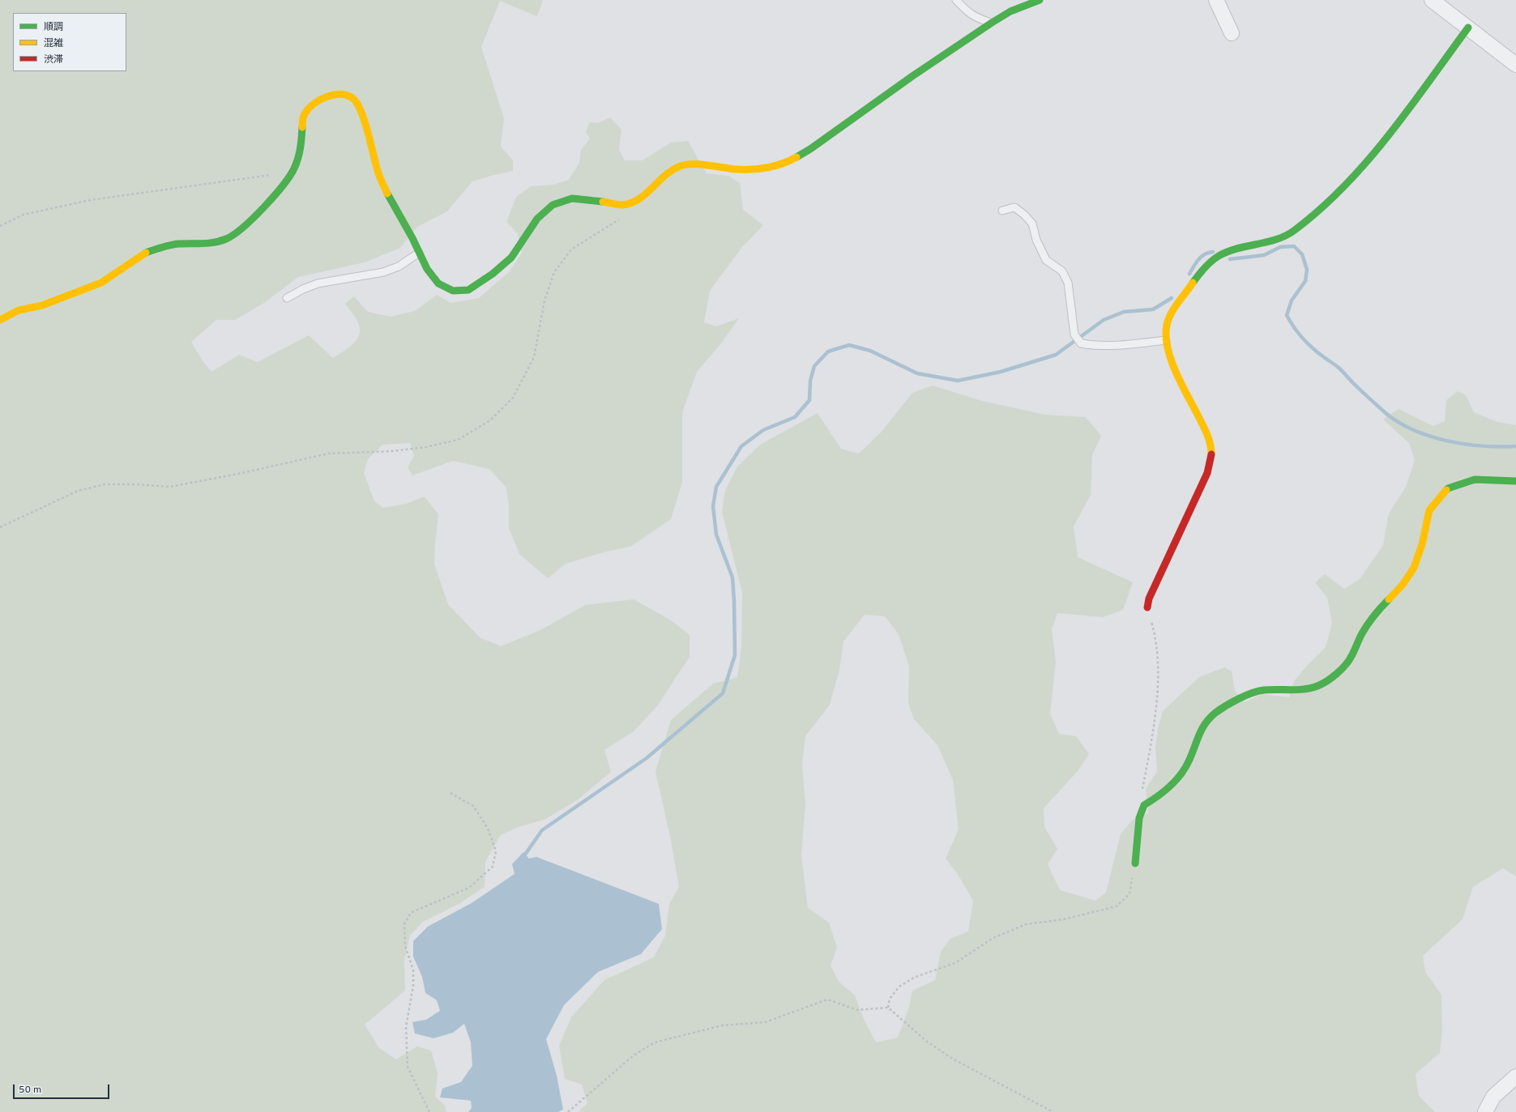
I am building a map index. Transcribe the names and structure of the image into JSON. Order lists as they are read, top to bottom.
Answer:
{
  "legend": ["順調", "混雑", "渋滞"],
  "scale_bar": "50 m"
}
